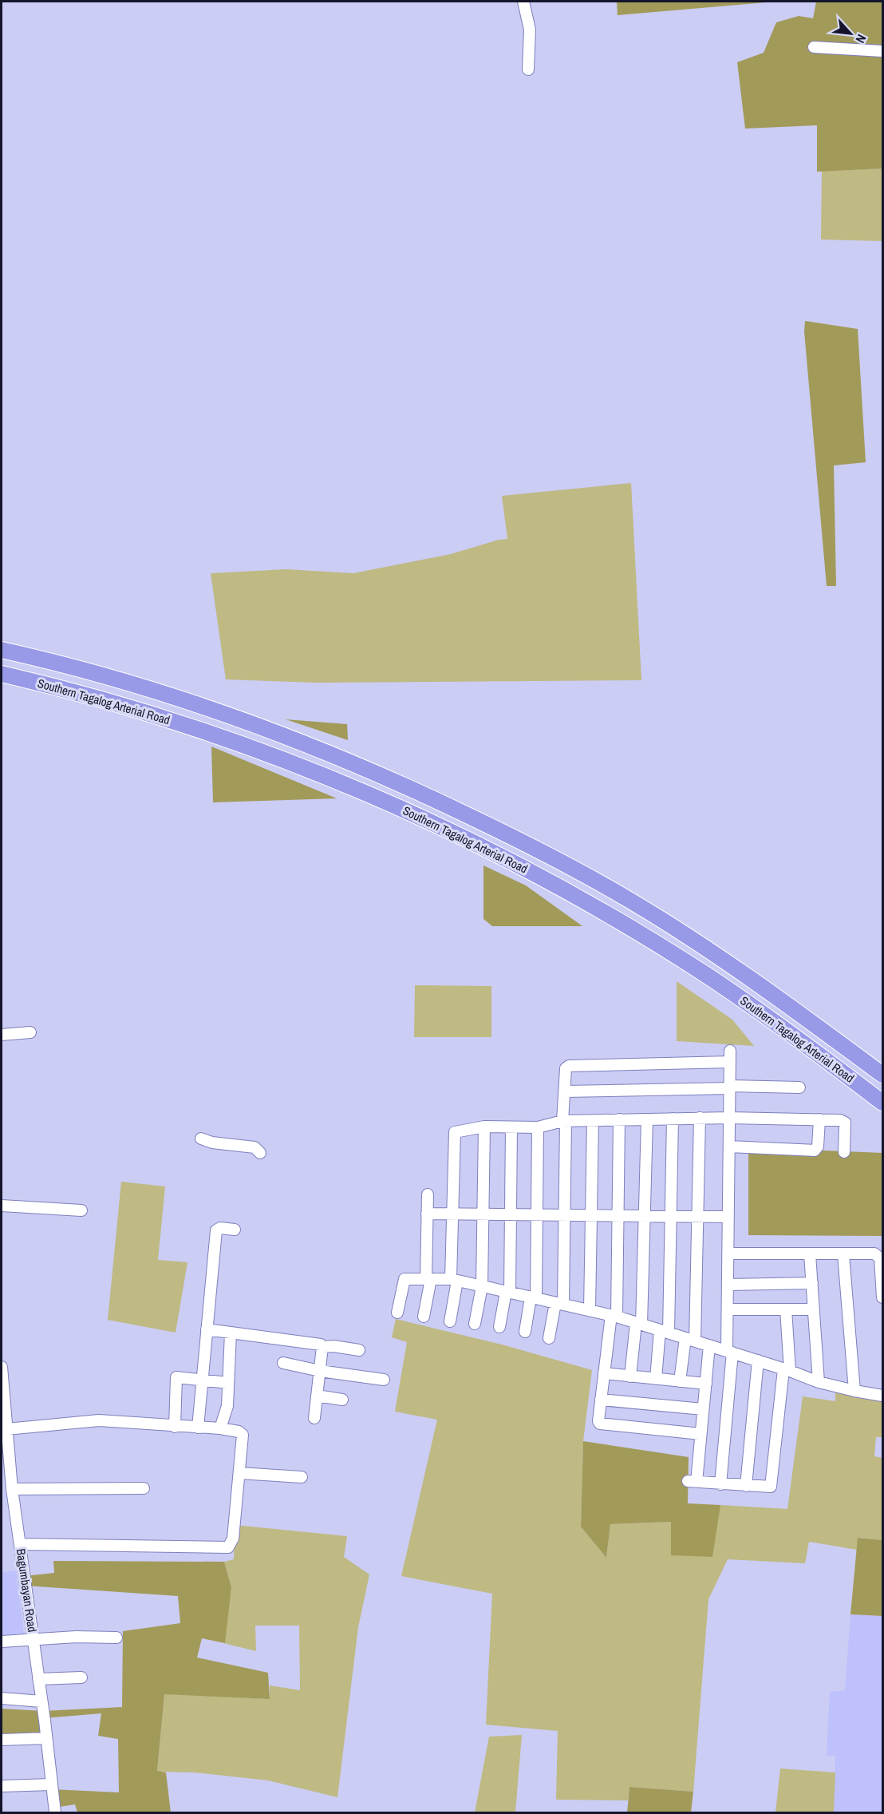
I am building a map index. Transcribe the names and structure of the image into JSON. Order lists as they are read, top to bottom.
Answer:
{
  "streets": {
    "highway": ["Southern Tagalog Arterial Road"],
    "street": ["Bagumbayan Road"]
  },
  "north": "bottom right"
}
